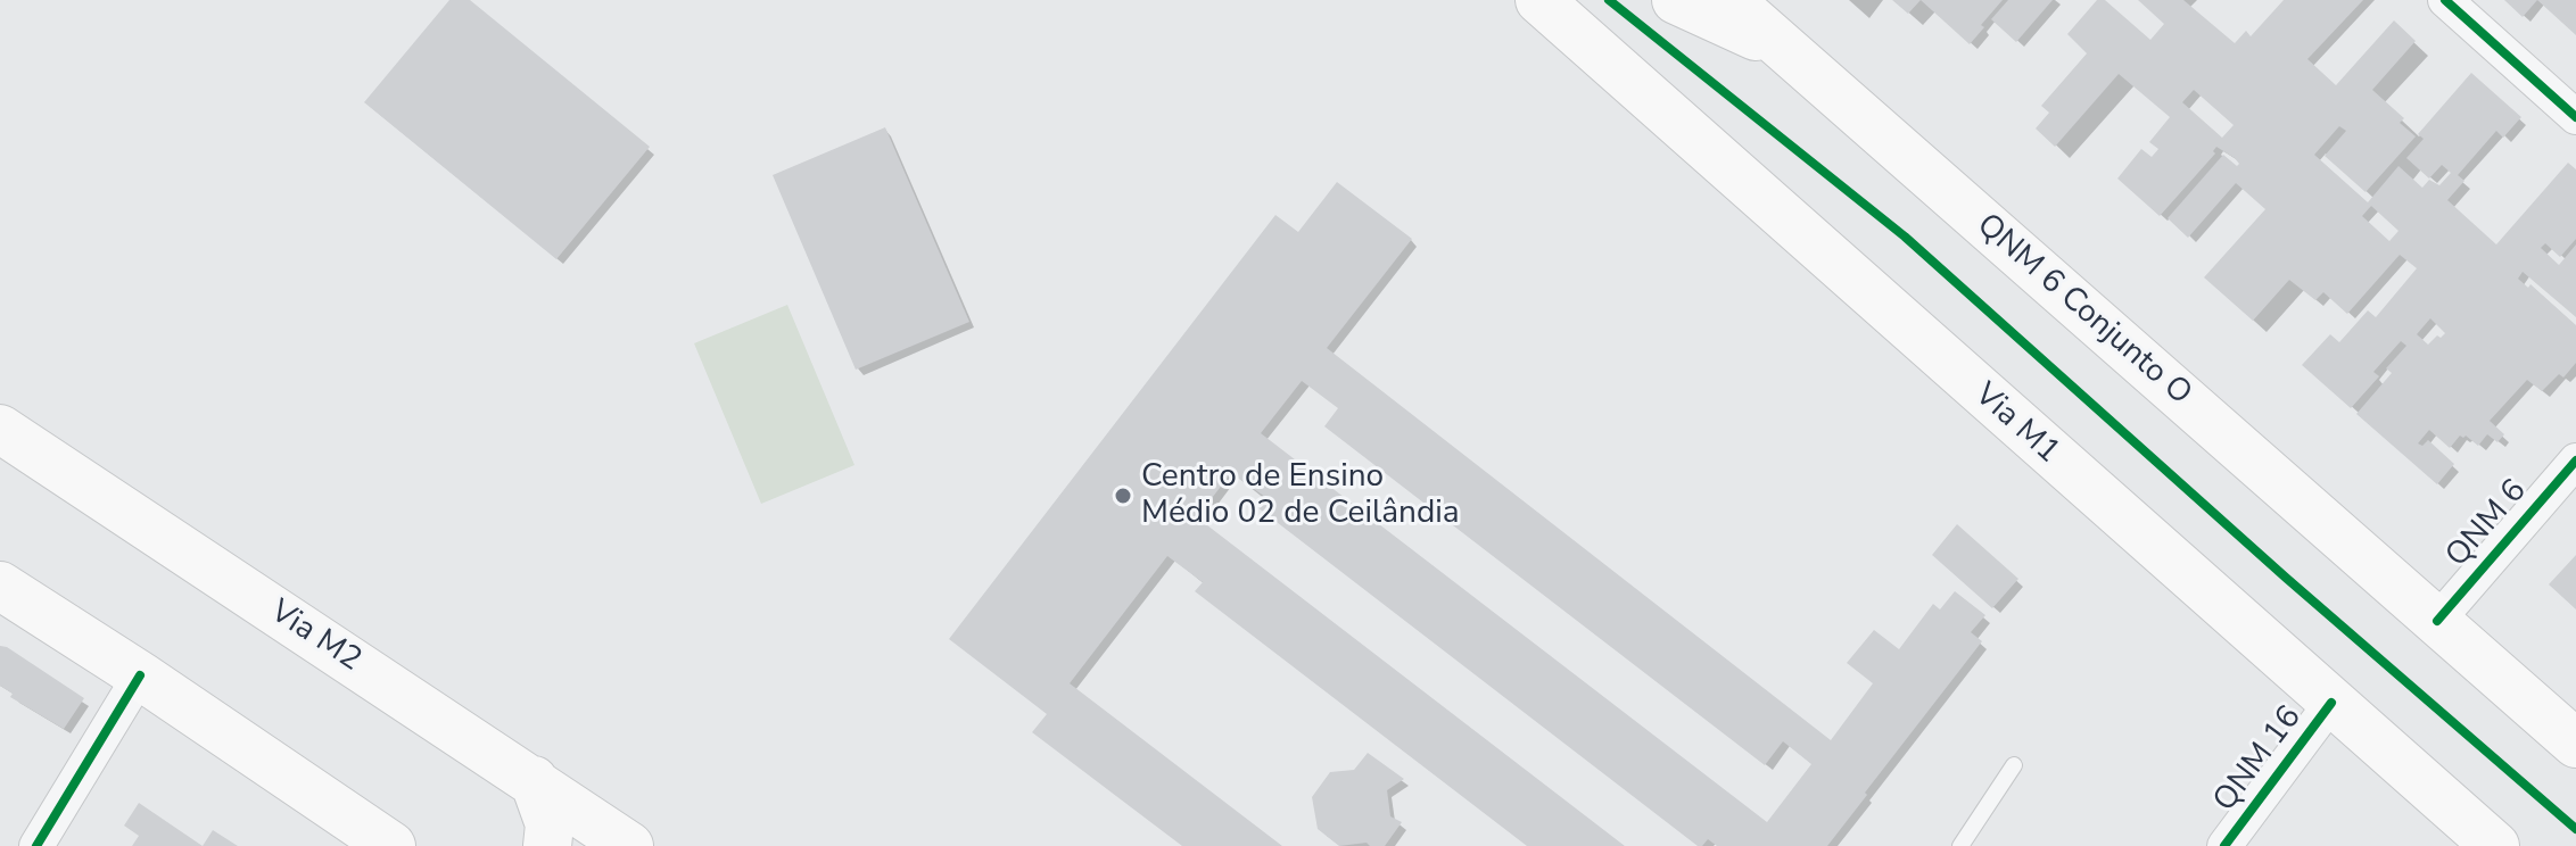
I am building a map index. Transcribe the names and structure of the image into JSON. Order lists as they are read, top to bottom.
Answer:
{
  "streets": {
    "main road": ["QNM 6 Conjunto O", "Via M1", "Via M2"],
    "street": ["QNM 6", "QNM 16"]
  },
  "crossings": [
    ["QNM 6 Conjunto O", "QNM 6"],
    ["Via M1", "QNM 16"]
  ],
  "places": ["Centro de Ensino Médio 02 de Ceilândia"]
}
